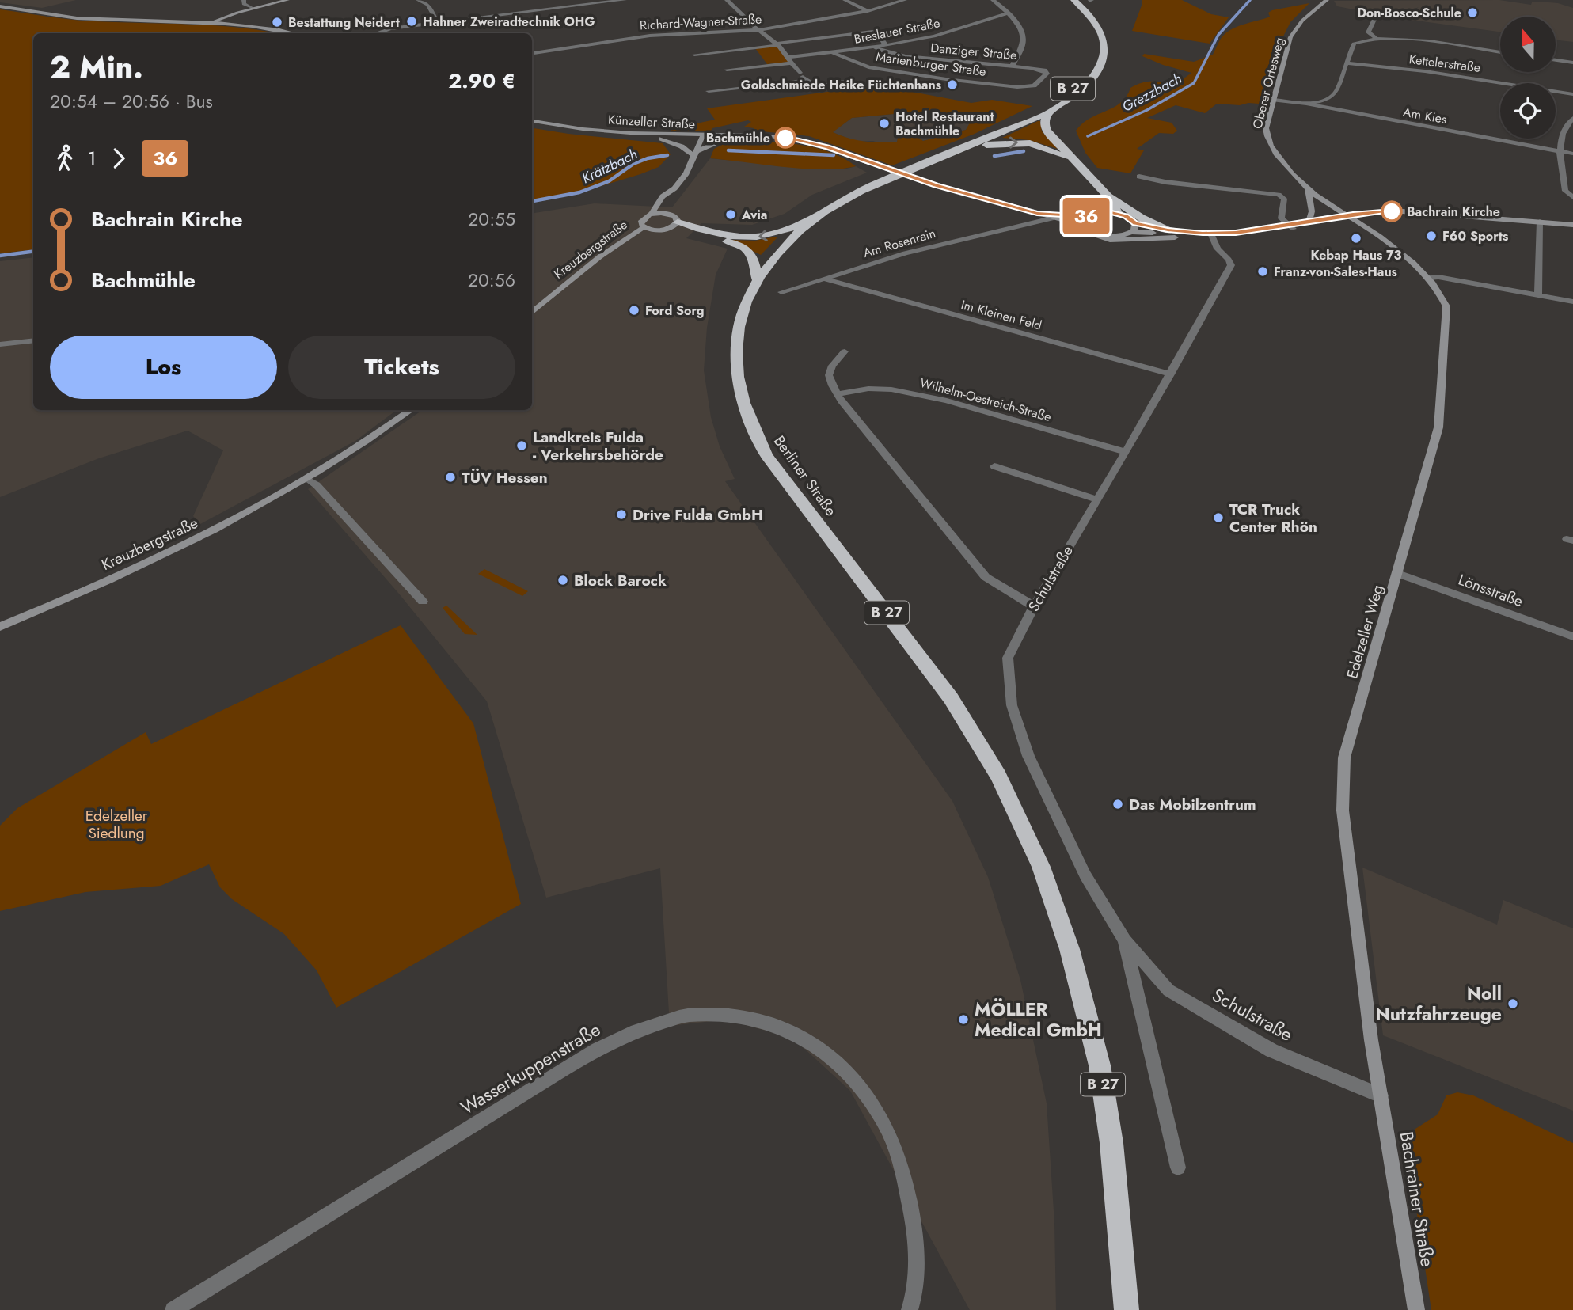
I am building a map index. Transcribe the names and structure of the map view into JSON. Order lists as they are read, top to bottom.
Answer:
{
  "streets": {
    "highway": ["B 27", "Berliner Straße"],
    "main road": [
      "Oberer Ortesweg",
      "Künzeller Straße",
      "Kreuzbergstraße",
      "Edelzeller Weg",
      "Bachrainer Straße"
    ],
    "street": [
      "Richard-Wagner-Straße",
      "Breslauer Straße",
      "Danziger Straße",
      "Kettelerstraße",
      "Marienburger Straße",
      "Am Kies",
      "Am Rosenrain",
      "Im Kleinen Feld",
      "Wilhelm-Oestreich-Straße",
      "Schulstraße",
      "Lönsstraße",
      "Wasserkuppenstraße"
    ]
  },
  "crossings": [
    ["Breslauer Straße", "Danziger Straße"],
    ["Breslauer Straße", "Marienburger Straße"],
    ["Danziger Straße", "Marienburger Straße"],
    ["Oberer Ortesweg", "Am Kies"],
    ["Oberer Ortesweg", "Edelzeller Weg"],
    ["Künzeller Straße", "Kreuzbergstraße"],
    ["Am Rosenrain", "Im Kleinen Feld"],
    ["Im Kleinen Feld", "Schulstraße"],
    ["Wilhelm-Oestreich-Straße", "Schulstraße"],
    ["Schulstraße", "Edelzeller Weg"],
    ["Schulstraße", "Bachrainer Straße"],
    ["Lönsstraße", "Edelzeller Weg"],
    ["Edelzeller Weg", "Bachrainer Straße"]
  ],
  "water": ["Grezzbach", "Krätzbach"],
  "parks": ["Edelzeller Siedlung"],
  "places": [
    "Don-Bosco-Schule",
    "Hahner Zweiradtechnik OHG",
    "Bestattung Neidert",
    "Goldschmiede Heike Füchtenhans",
    "Hotel Restaurant Bachmühle",
    "Bachmühle",
    "Bachrain Kirche",
    "Avia",
    "F60 Sports",
    "Kebap Haus 73",
    "Franz-von-Sales-Haus",
    "Ford Sorg",
    "Landkreis Fulda - Verkehrsbehörde",
    "TÜV Hessen",
    "Drive Fulda GmbH",
    "TCR Truck Center Rhön",
    "Block Barock",
    "Das Mobilzentrum",
    "Noll Nutzfahrzeuge",
    "MÖLLER Medical GmbH"
  ],
  "lines": ["bus line 36"],
  "north": "top",
  "page": {
    "on_map": "36",
    "heading": ["2 Min.", "20:54 – 20:56 · Bus", "2.90 €"],
    "legs": ["1", "36"],
    "list": [
      {
        "name": "Bachrain Kirche",
        "value": "20:55"
      },
      {
        "name": "Bachmühle",
        "value": "20:56"
      }
    ],
    "buttons": ["Los", "Tickets"]
  }
}
